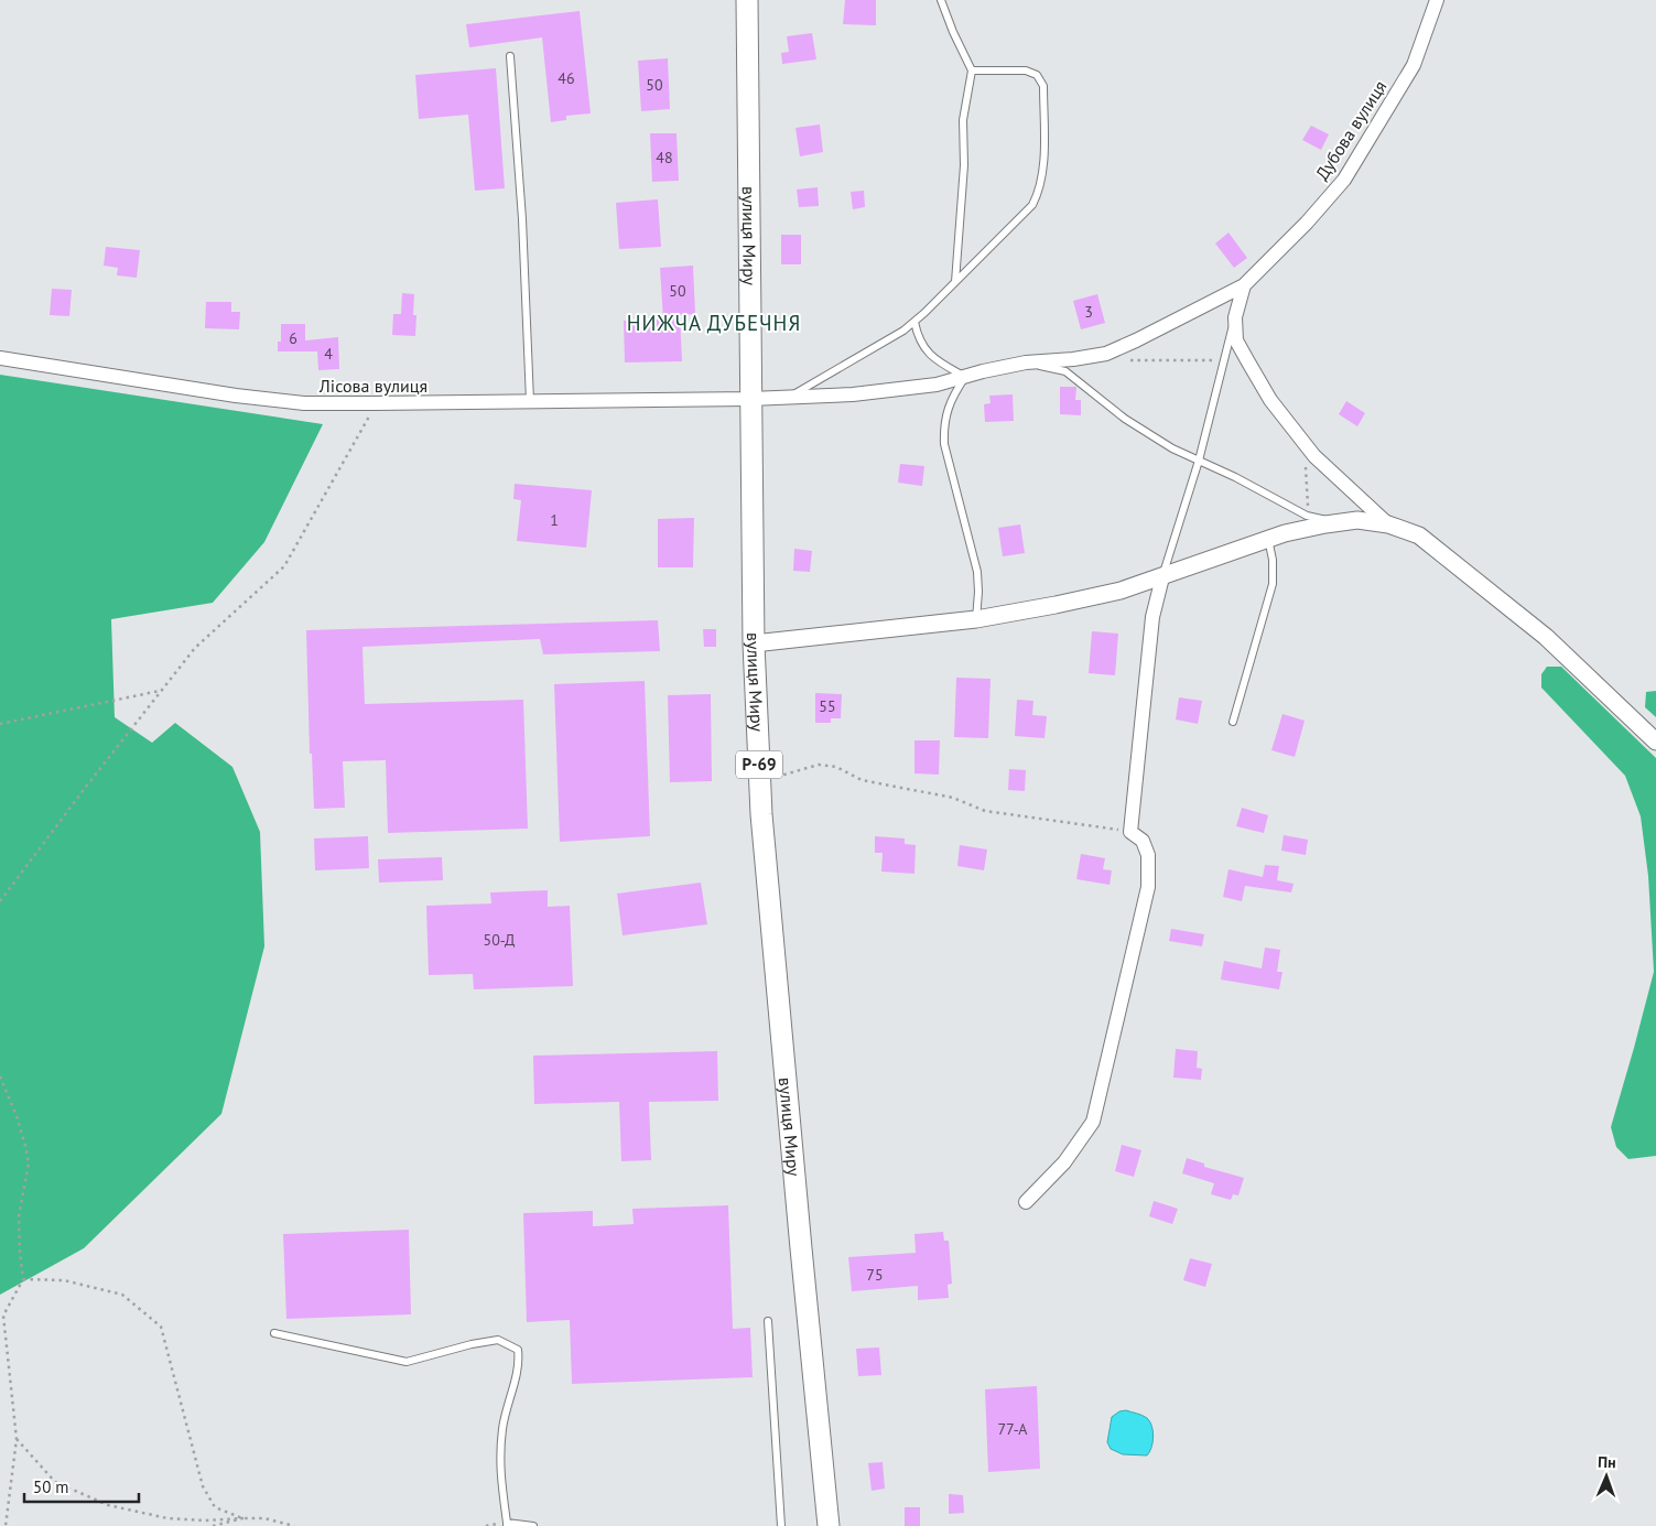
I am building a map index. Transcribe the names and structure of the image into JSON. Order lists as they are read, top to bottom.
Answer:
{
  "streets": {
    "main road": ["вулиця Миру", "Р-69"],
    "street": ["Дубова вулиця", "Лісова вулиця"]
  },
  "crossings": [
    ["Дубова вулиця", "Лісова вулиця"],
    ["вулиця Миру", "Лісова вулиця"]
  ],
  "districts": ["НИЖЧА ДУБЕЧНЯ"],
  "house_numbers": [
    "46",
    "50",
    "48",
    "50",
    "3",
    "6",
    "4",
    "1",
    "55",
    "50-Д",
    "75",
    "77-А"
  ],
  "scale_bar": "50 m",
  "north": "top"
}
